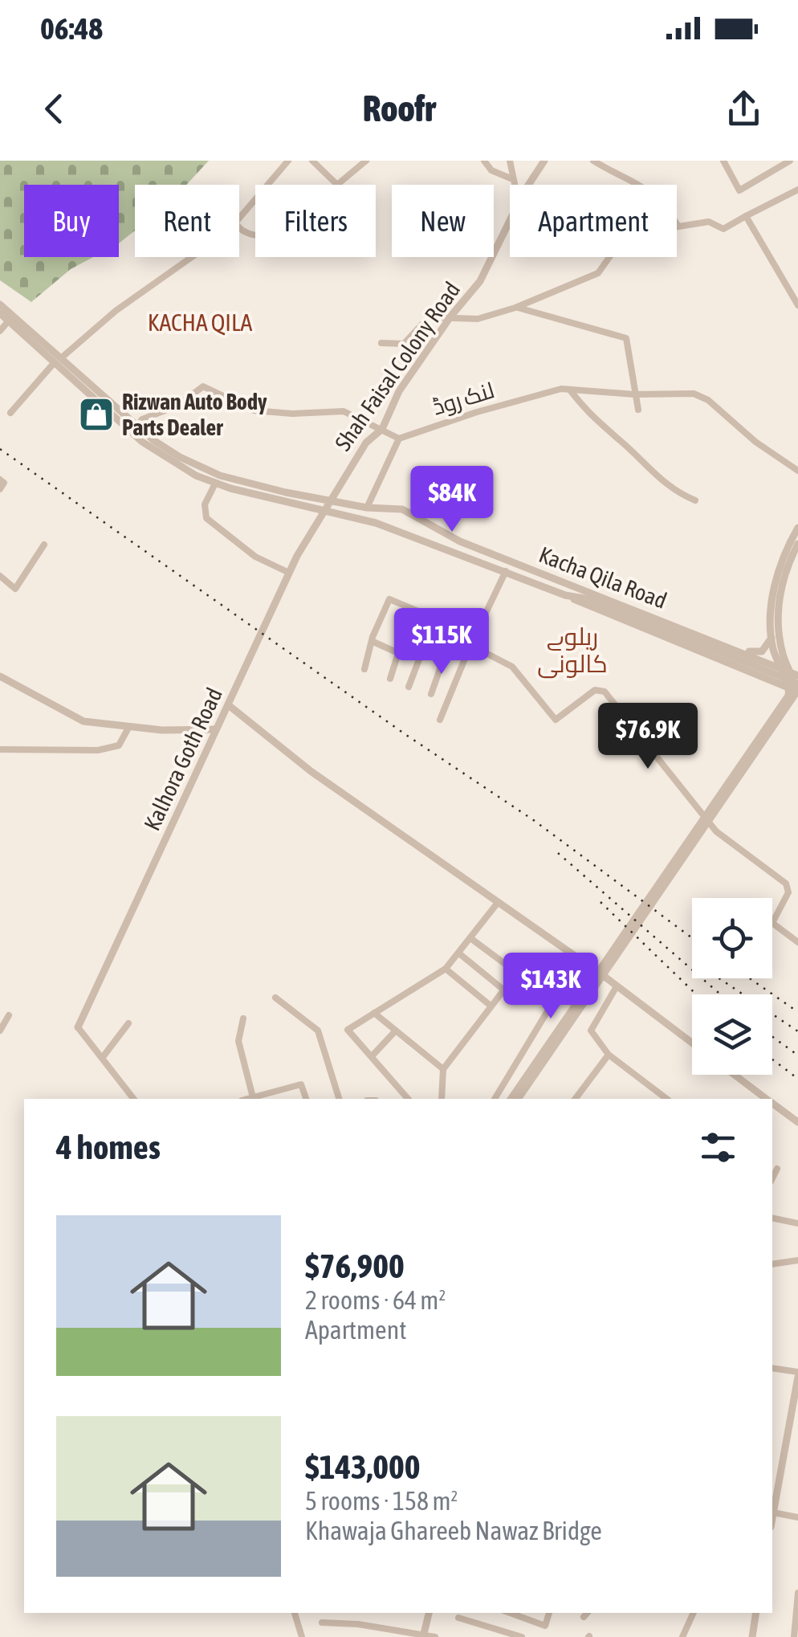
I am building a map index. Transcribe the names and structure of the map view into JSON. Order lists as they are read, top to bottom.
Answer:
{
  "streets": {
    "street": [
      "Shah Faisal Colony Road",
      "لنک روڈ",
      "Kacha Qila Road",
      "Kalhora Goth Road"
    ]
  },
  "crossings": [
    ["Shah Faisal Colony Road", "Kacha Qila Road"],
    ["Shah Faisal Colony Road", "Kalhora Goth Road"],
    ["Kacha Qila Road", "Kalhora Goth Road"]
  ],
  "districts": ["KACHA QILA", "ریلوے کالونی"],
  "places": {
    "shop": ["Rizwan Auto Body Parts Dealer"]
  },
  "page": {
    "status": "06:48",
    "header": "Roofr",
    "chip": [
      "Buy",
      "Rent",
      "Filters",
      "New",
      "Apartment"
    ],
    "price": [
      "$84K",
      "$115K",
      "$76.9K",
      "$143K"
    ],
    "heading": "4 homes",
    "list": [
      {
        "name": "$76,900",
        "note": "2 rooms · 64 m² · Apartment"
      },
      {
        "name": "$143,000",
        "note": "5 rooms · 158 m² · Khawaja Ghareeb Nawaz Bridge"
      }
    ]
  }
}
